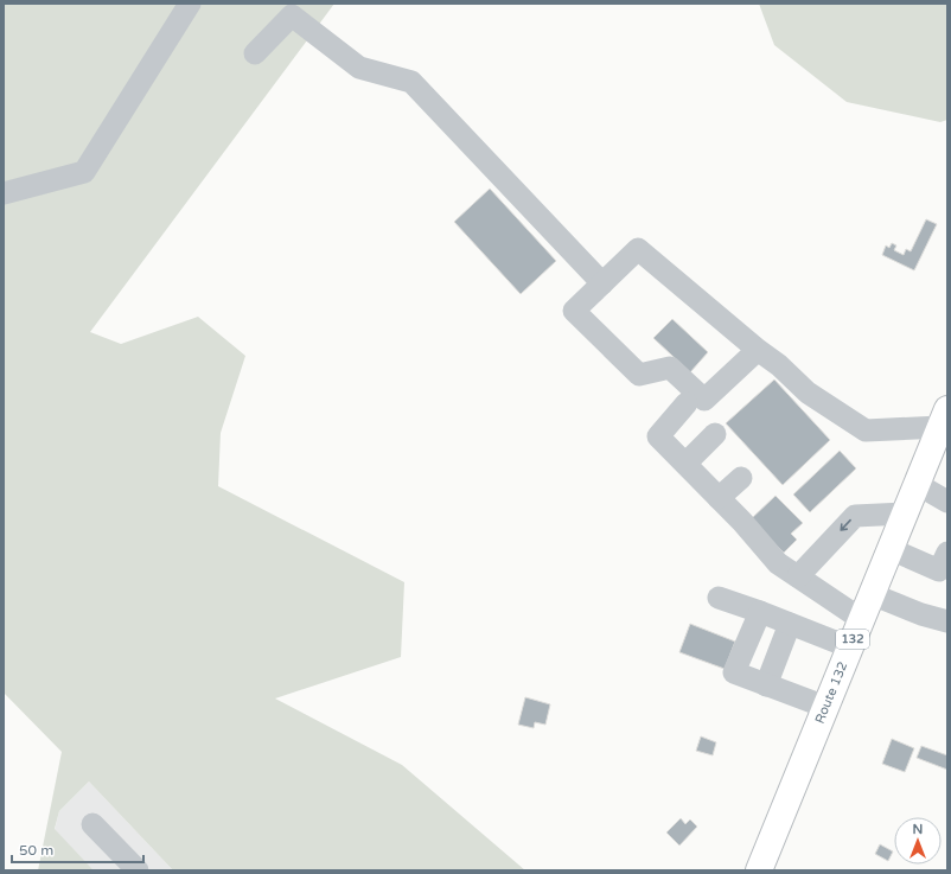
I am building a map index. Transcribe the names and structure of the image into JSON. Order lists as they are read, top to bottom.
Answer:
{
  "streets": {
    "highway": ["132", "Route 132"]
  },
  "scale_bar": "50 m",
  "north": "top"
}
